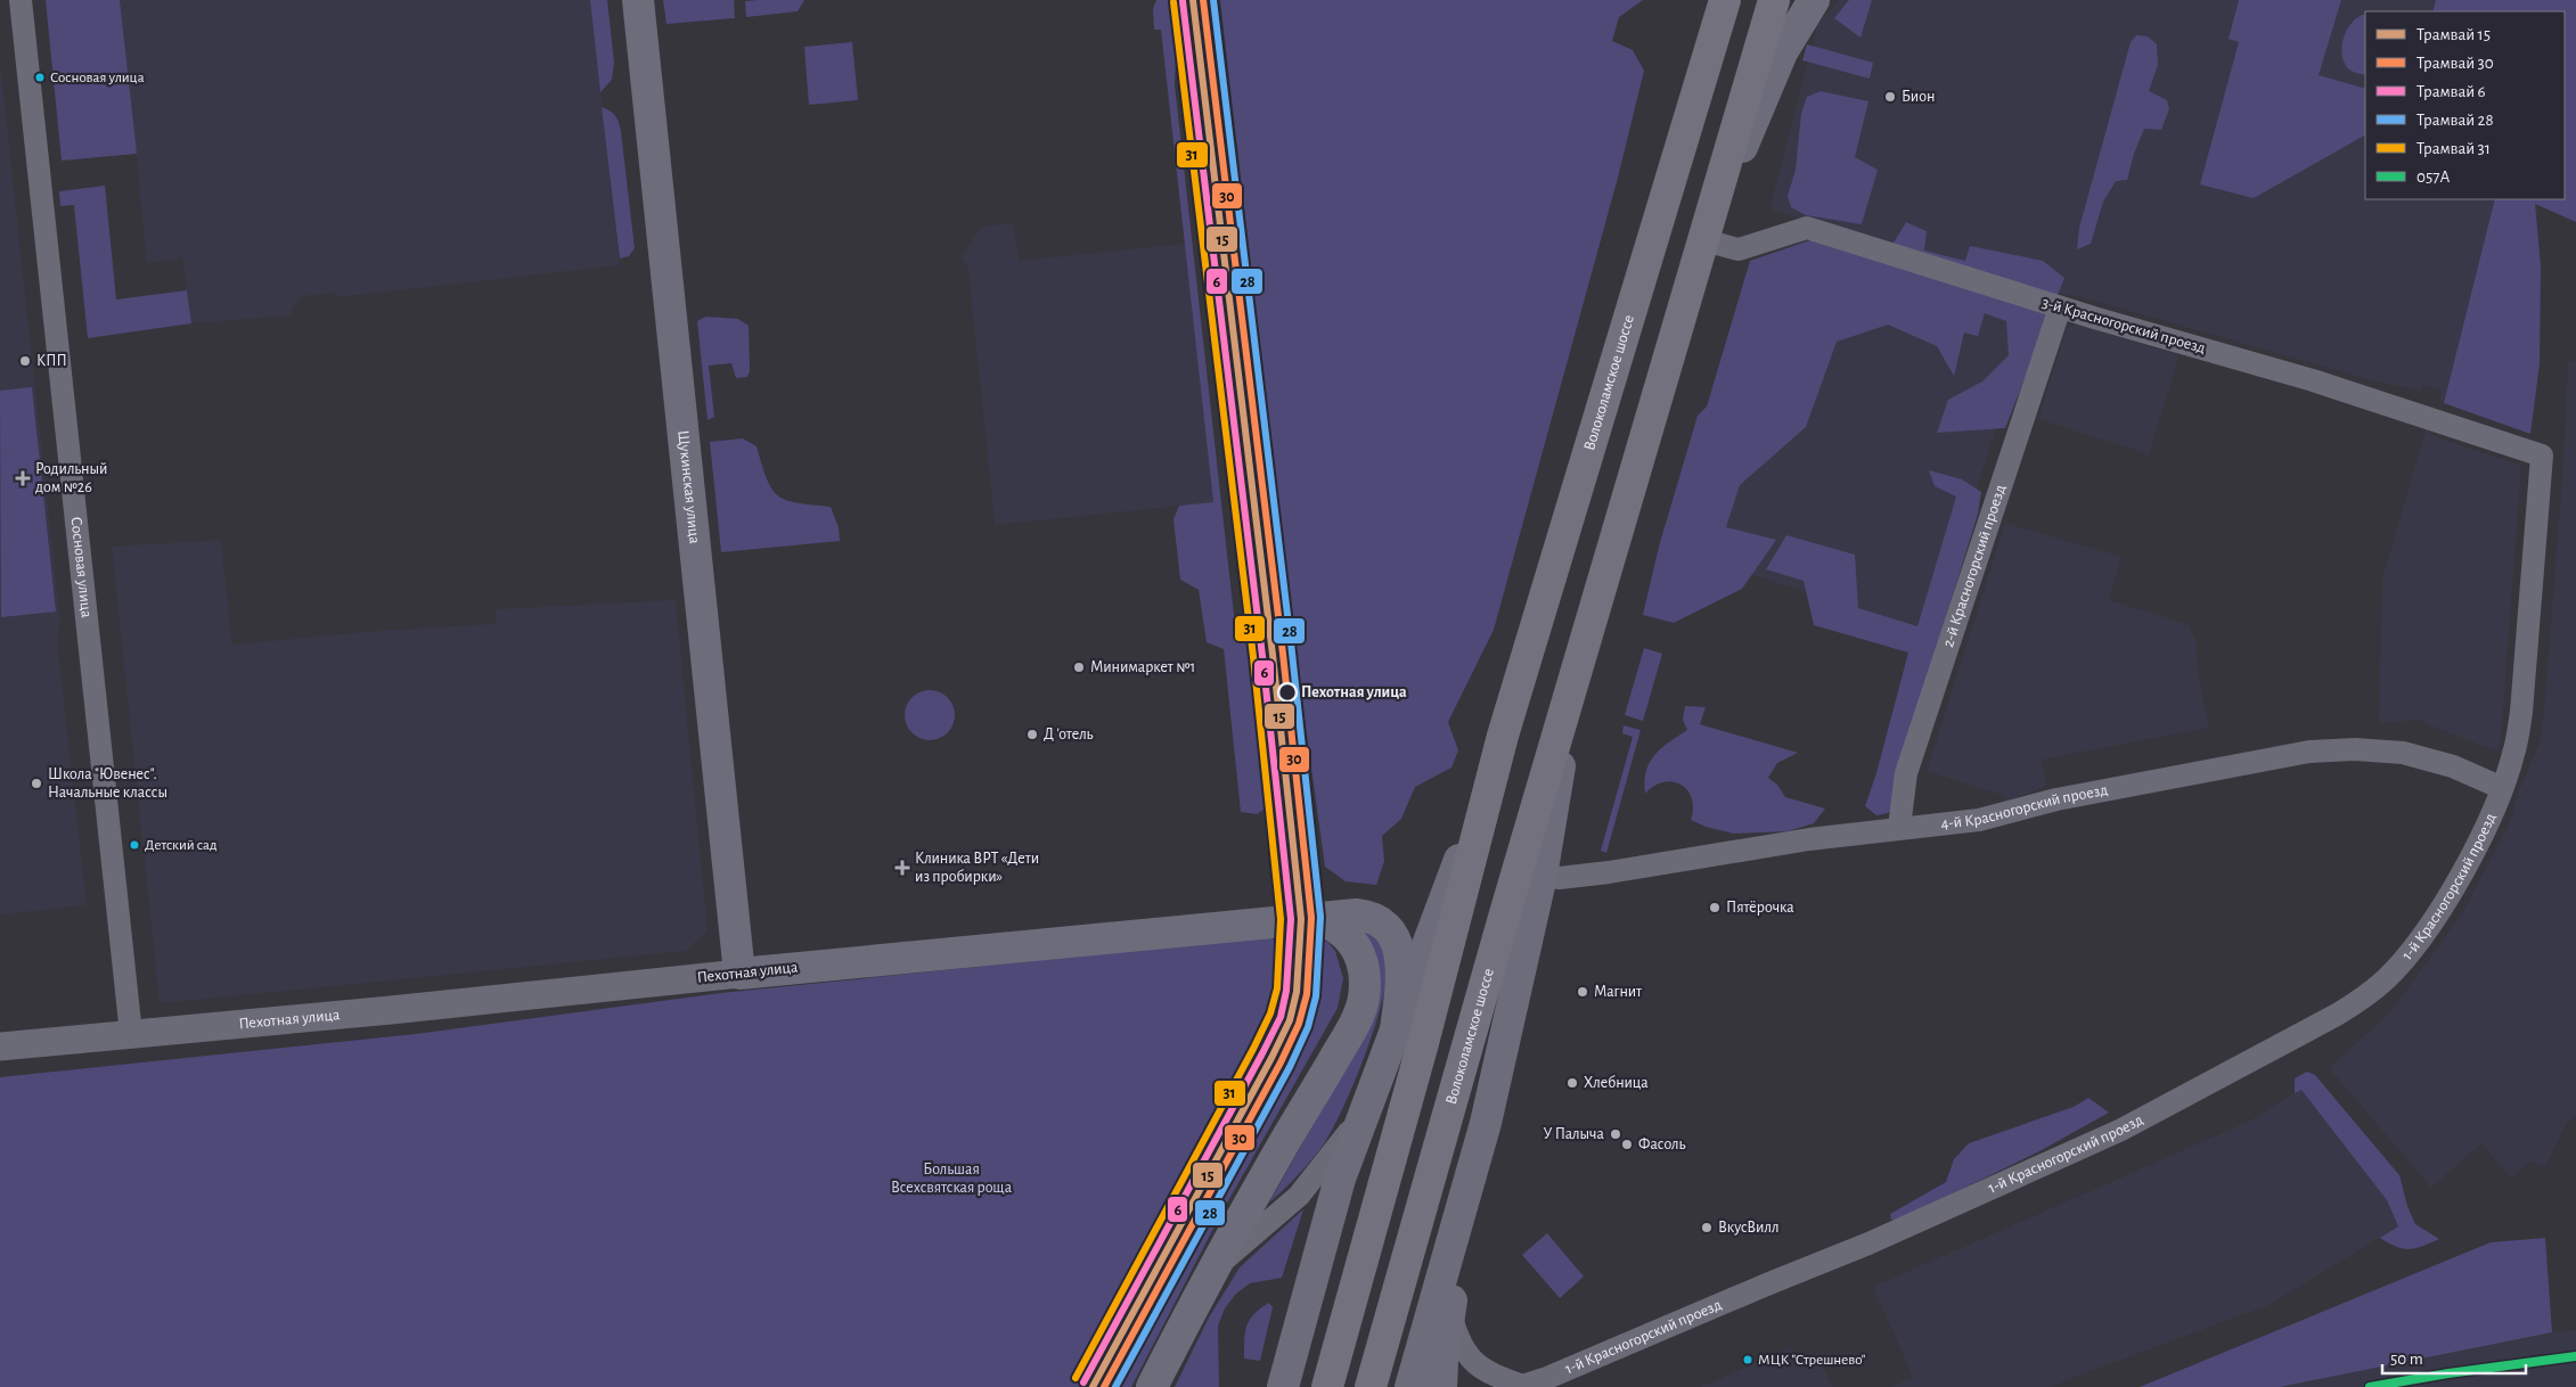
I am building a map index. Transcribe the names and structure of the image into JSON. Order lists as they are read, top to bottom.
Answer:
{
  "streets": {
    "main road": ["Волоколамское шоссе", "Щукинская улица", "Пехотная улица"],
    "street": [
      "3-й Красногорский проезд",
      "2-й Красногорский проезд",
      "Сосновая улица",
      "4-й Красногорский проезд",
      "1-й Красногорский проезд"
    ]
  },
  "crossings": [
    ["3-й Красногорский проезд", "Волоколамское шоссе"],
    ["3-й Красногорский проезд", "2-й Красногорский проезд"],
    ["3-й Красногорский проезд", "1-й Красногорский проезд"],
    ["Волоколамское шоссе", "4-й Красногорский проезд"],
    ["Волоколамское шоссе", "Пехотная улица"],
    ["Щукинская улица", "Пехотная улица"],
    ["2-й Красногорский проезд", "4-й Красногорский проезд"],
    ["Сосновая улица", "Пехотная улица"],
    ["4-й Красногорский проезд", "1-й Красногорский проезд"]
  ],
  "parks": ["Большая Всехсвятская роща"],
  "places": {
    "other": [
      "Сосновая улица",
      "Бион",
      "КПП",
      "Минимаркет №1",
      "Пехотная улица",
      "Д 'отель",
      "Школа \"Ювенес\". Начальные классы",
      "Детский сад",
      "Пятёрочка",
      "Магнит",
      "Хлебница",
      "У Палыча",
      "Фасоль",
      "ВкусВилл",
      "МЦК \"Стрешнево\""
    ],
    "health": ["Родильный дом №26", "Клиника ВРТ «Дети из пробирки»"]
  },
  "lines": [
    "tram line 15",
    "tram line 30",
    "tram line 28",
    "tram line 6",
    "tram line 31",
    "transit line 057А"
  ],
  "legend": [
    "Трамвай 15",
    "Трамвай 30",
    "Трамвай 6",
    "Трамвай 28",
    "Трамвай 31",
    "057А"
  ],
  "scale_bar": "50 m"
}
